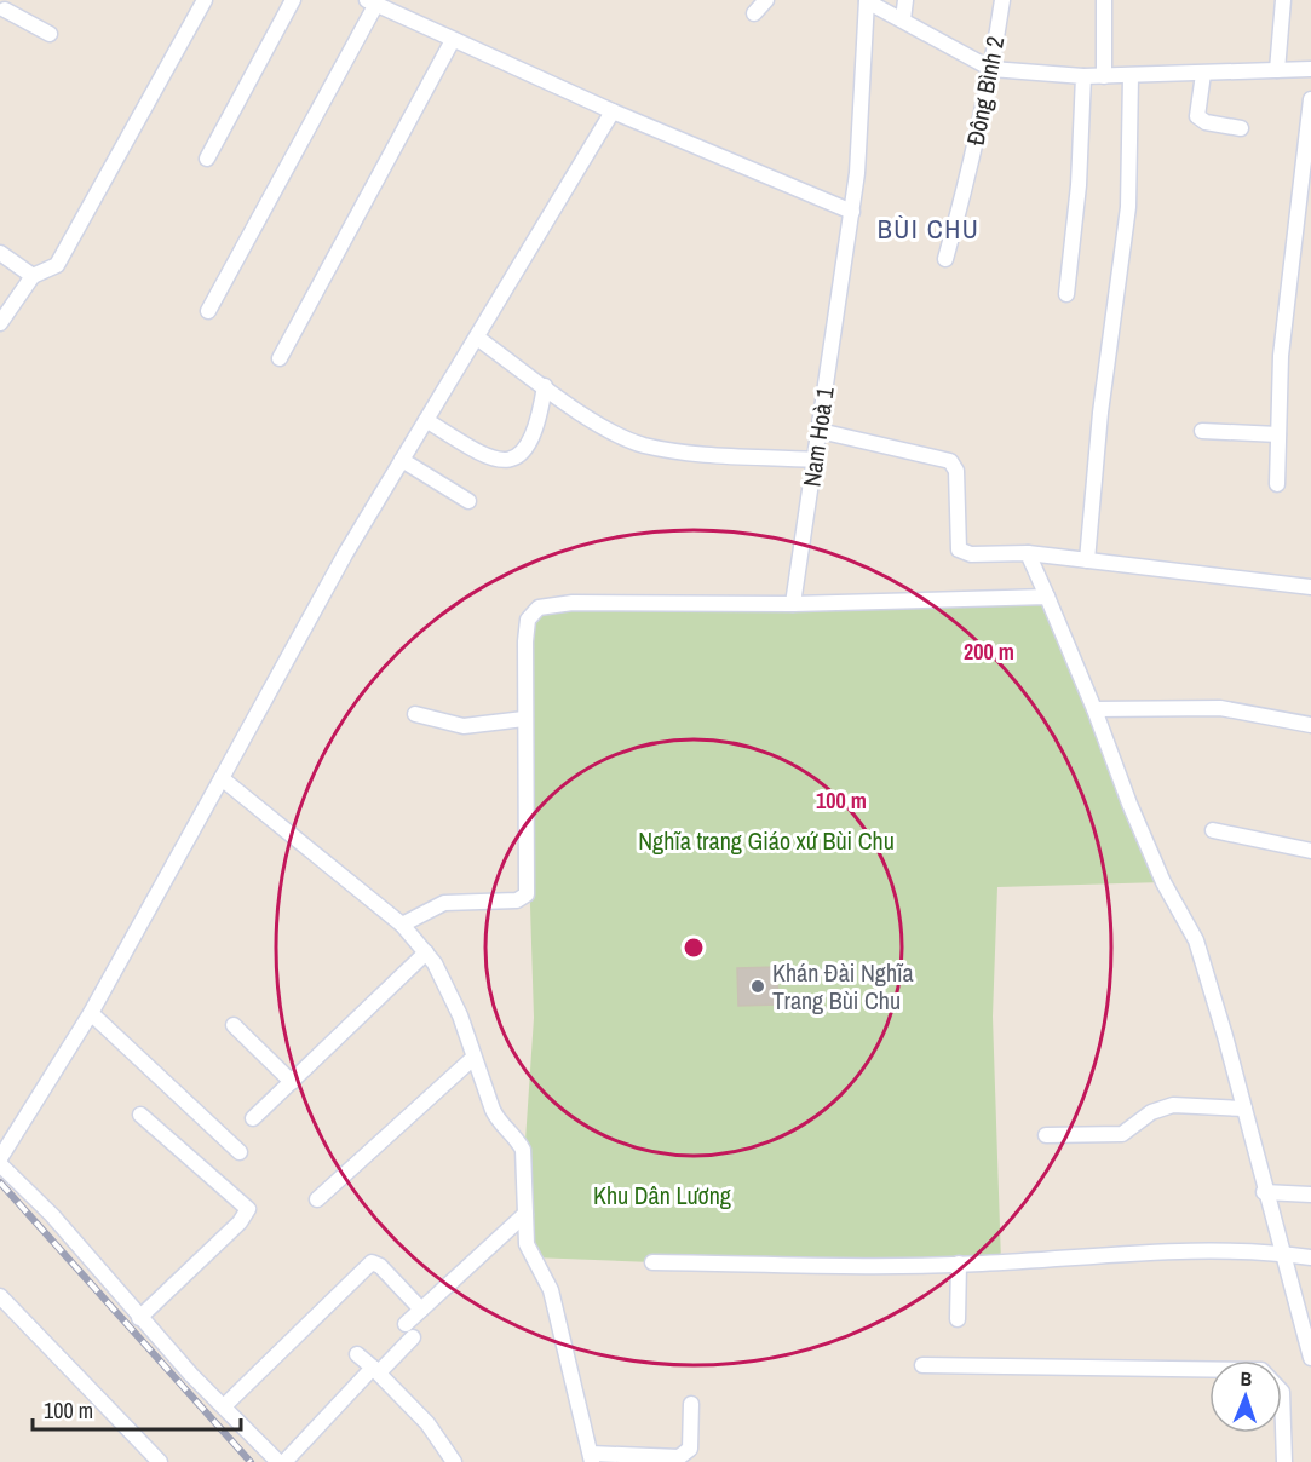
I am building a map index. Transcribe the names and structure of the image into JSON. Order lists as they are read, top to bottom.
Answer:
{
  "streets": {
    "street": ["Đông Bình 2", "Nam Hoà 1"]
  },
  "districts": ["BÙI CHU"],
  "parks": ["Nghĩa trang Giáo xứ Bùi Chu", "Khu Dân Lương"],
  "places": ["Khán Đài Nghĩa Trang Bùi Chu"],
  "scale_bar": "100 m",
  "north": "top",
  "rings": ["200 m", "100 m"]
}
